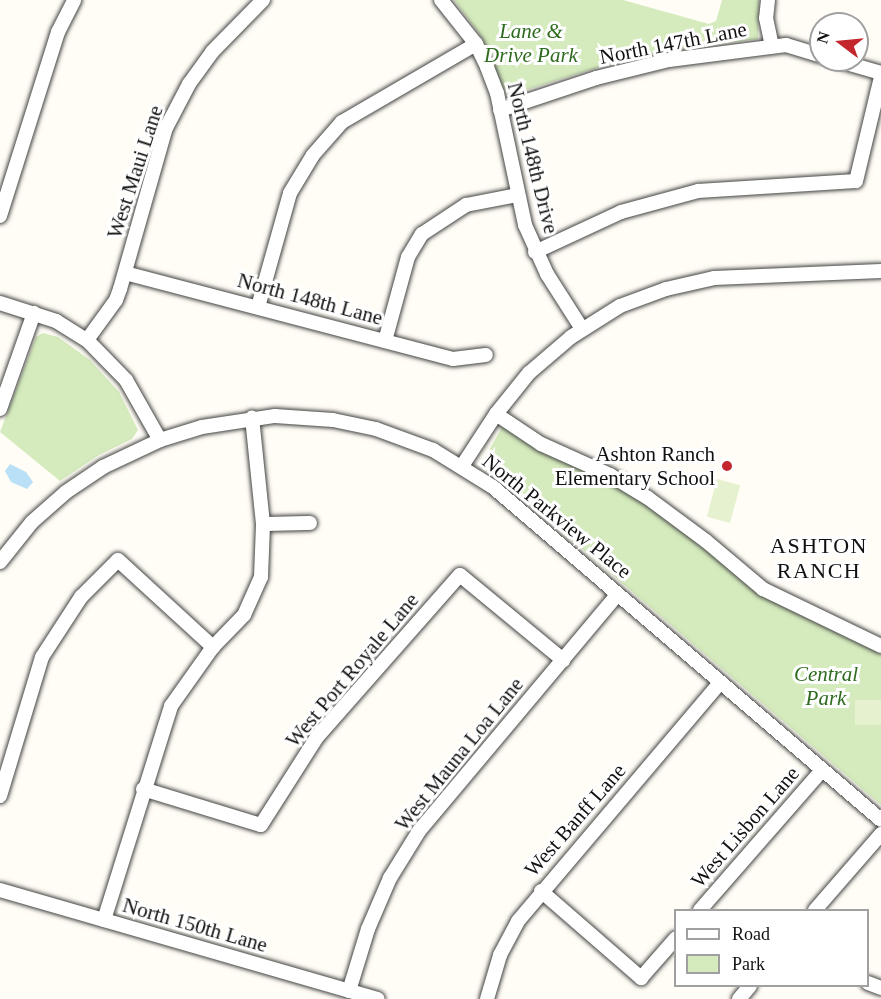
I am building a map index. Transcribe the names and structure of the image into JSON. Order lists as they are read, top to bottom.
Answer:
{
  "streets": {
    "street": [
      "North 147th Lane",
      "North 148th Drive",
      "West Maui Lane",
      "North 148th Lane",
      "North Parkview Place",
      "West Port Royale Lane",
      "West Mauna Loa Lane",
      "West Banff Lane",
      "West Lisbon Lane",
      "North 150th Lane"
    ]
  },
  "crossings": [
    ["North 147th Lane", "North 148th Drive"],
    ["West Maui Lane", "North 148th Lane"],
    ["North Parkview Place", "West Mauna Loa Lane"],
    ["North Parkview Place", "West Banff Lane"],
    ["North Parkview Place", "West Lisbon Lane"],
    ["West Port Royale Lane", "West Mauna Loa Lane"],
    ["West Mauna Loa Lane", "North 150th Lane"]
  ],
  "districts": ["ASHTON RANCH"],
  "parks": ["Lane & Drive Park", "Central Park"],
  "places": ["Ashton Ranch Elementary School"],
  "legend": ["Road", "Park"],
  "north": "left"
}
